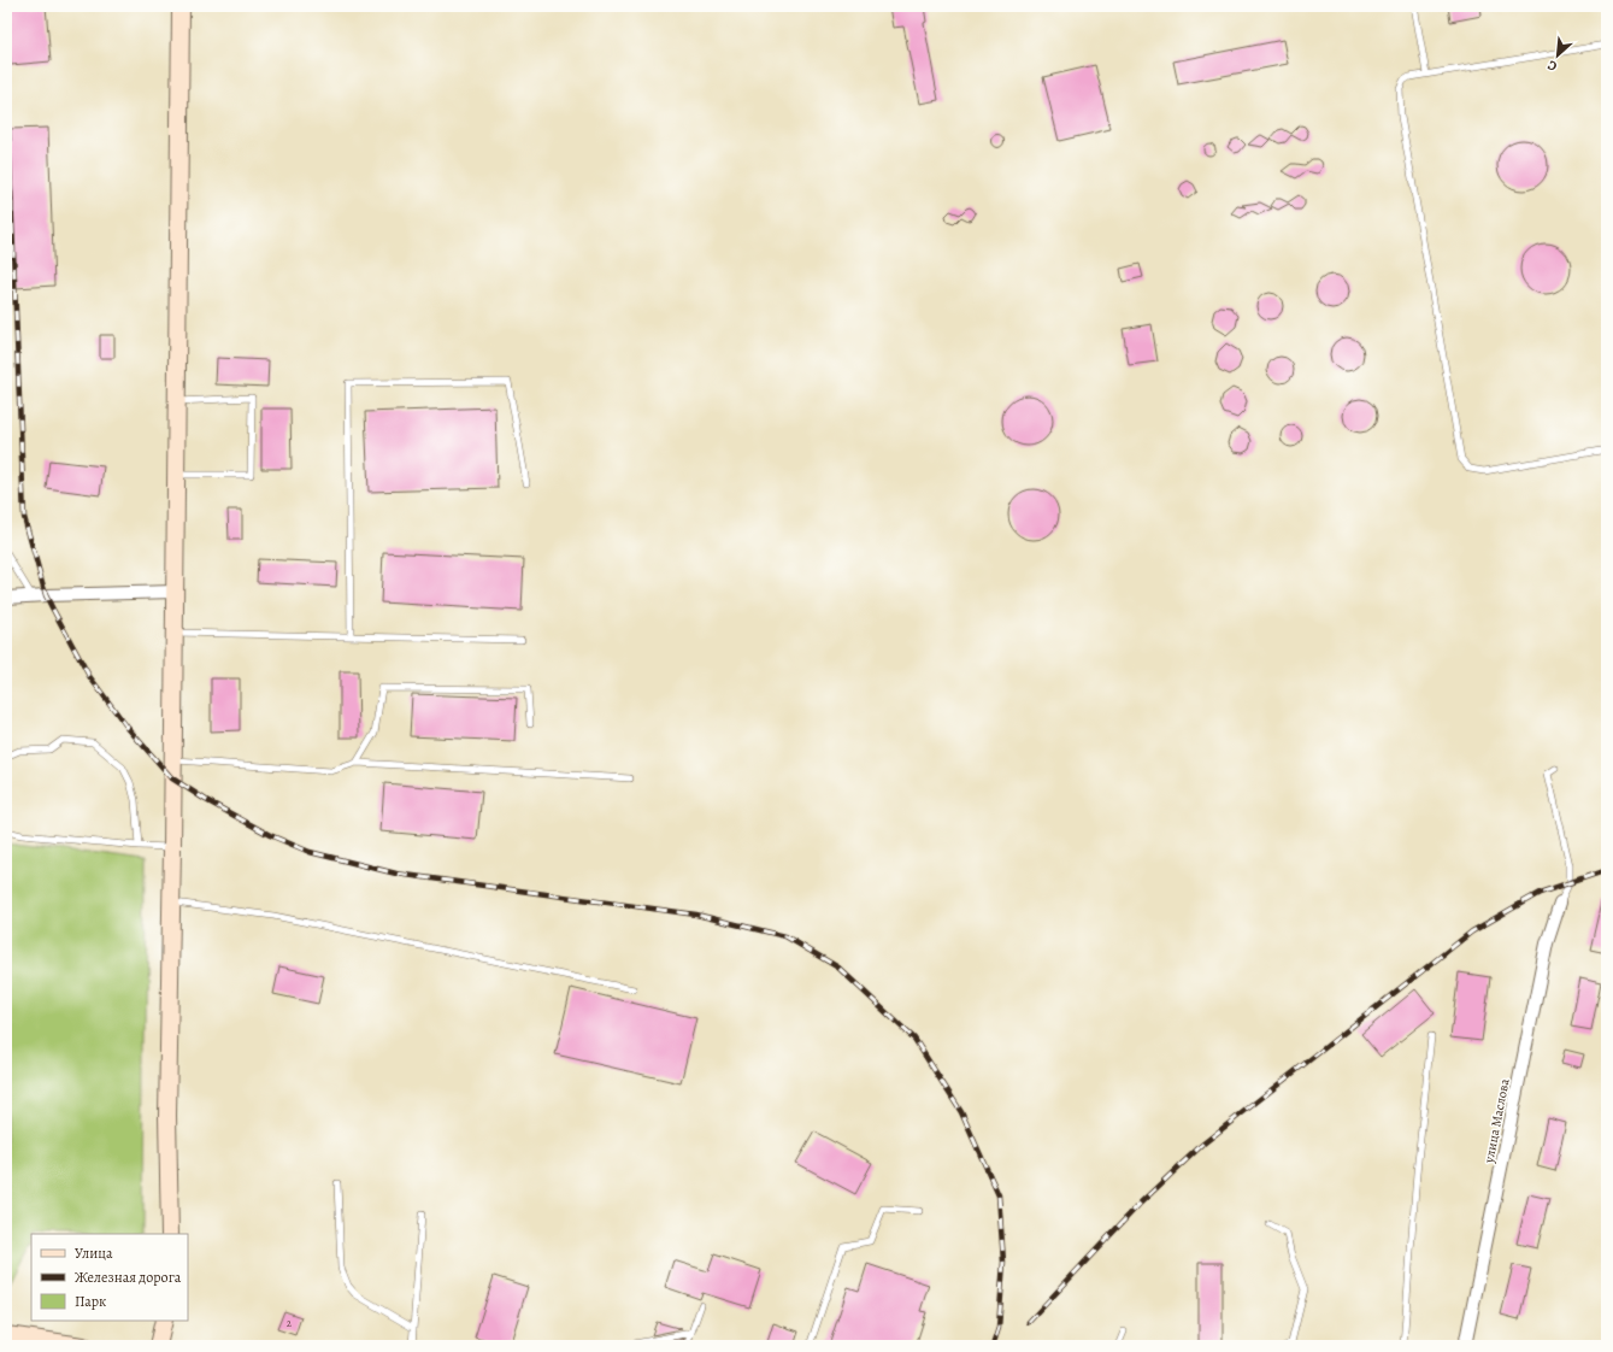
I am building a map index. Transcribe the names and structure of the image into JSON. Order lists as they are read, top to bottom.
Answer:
{
  "streets": {
    "street": ["улица Маслова"]
  },
  "house_numbers": ["2"],
  "legend": ["Улица", "Железная дорога", "Парк"],
  "north": "bottom left"
}
